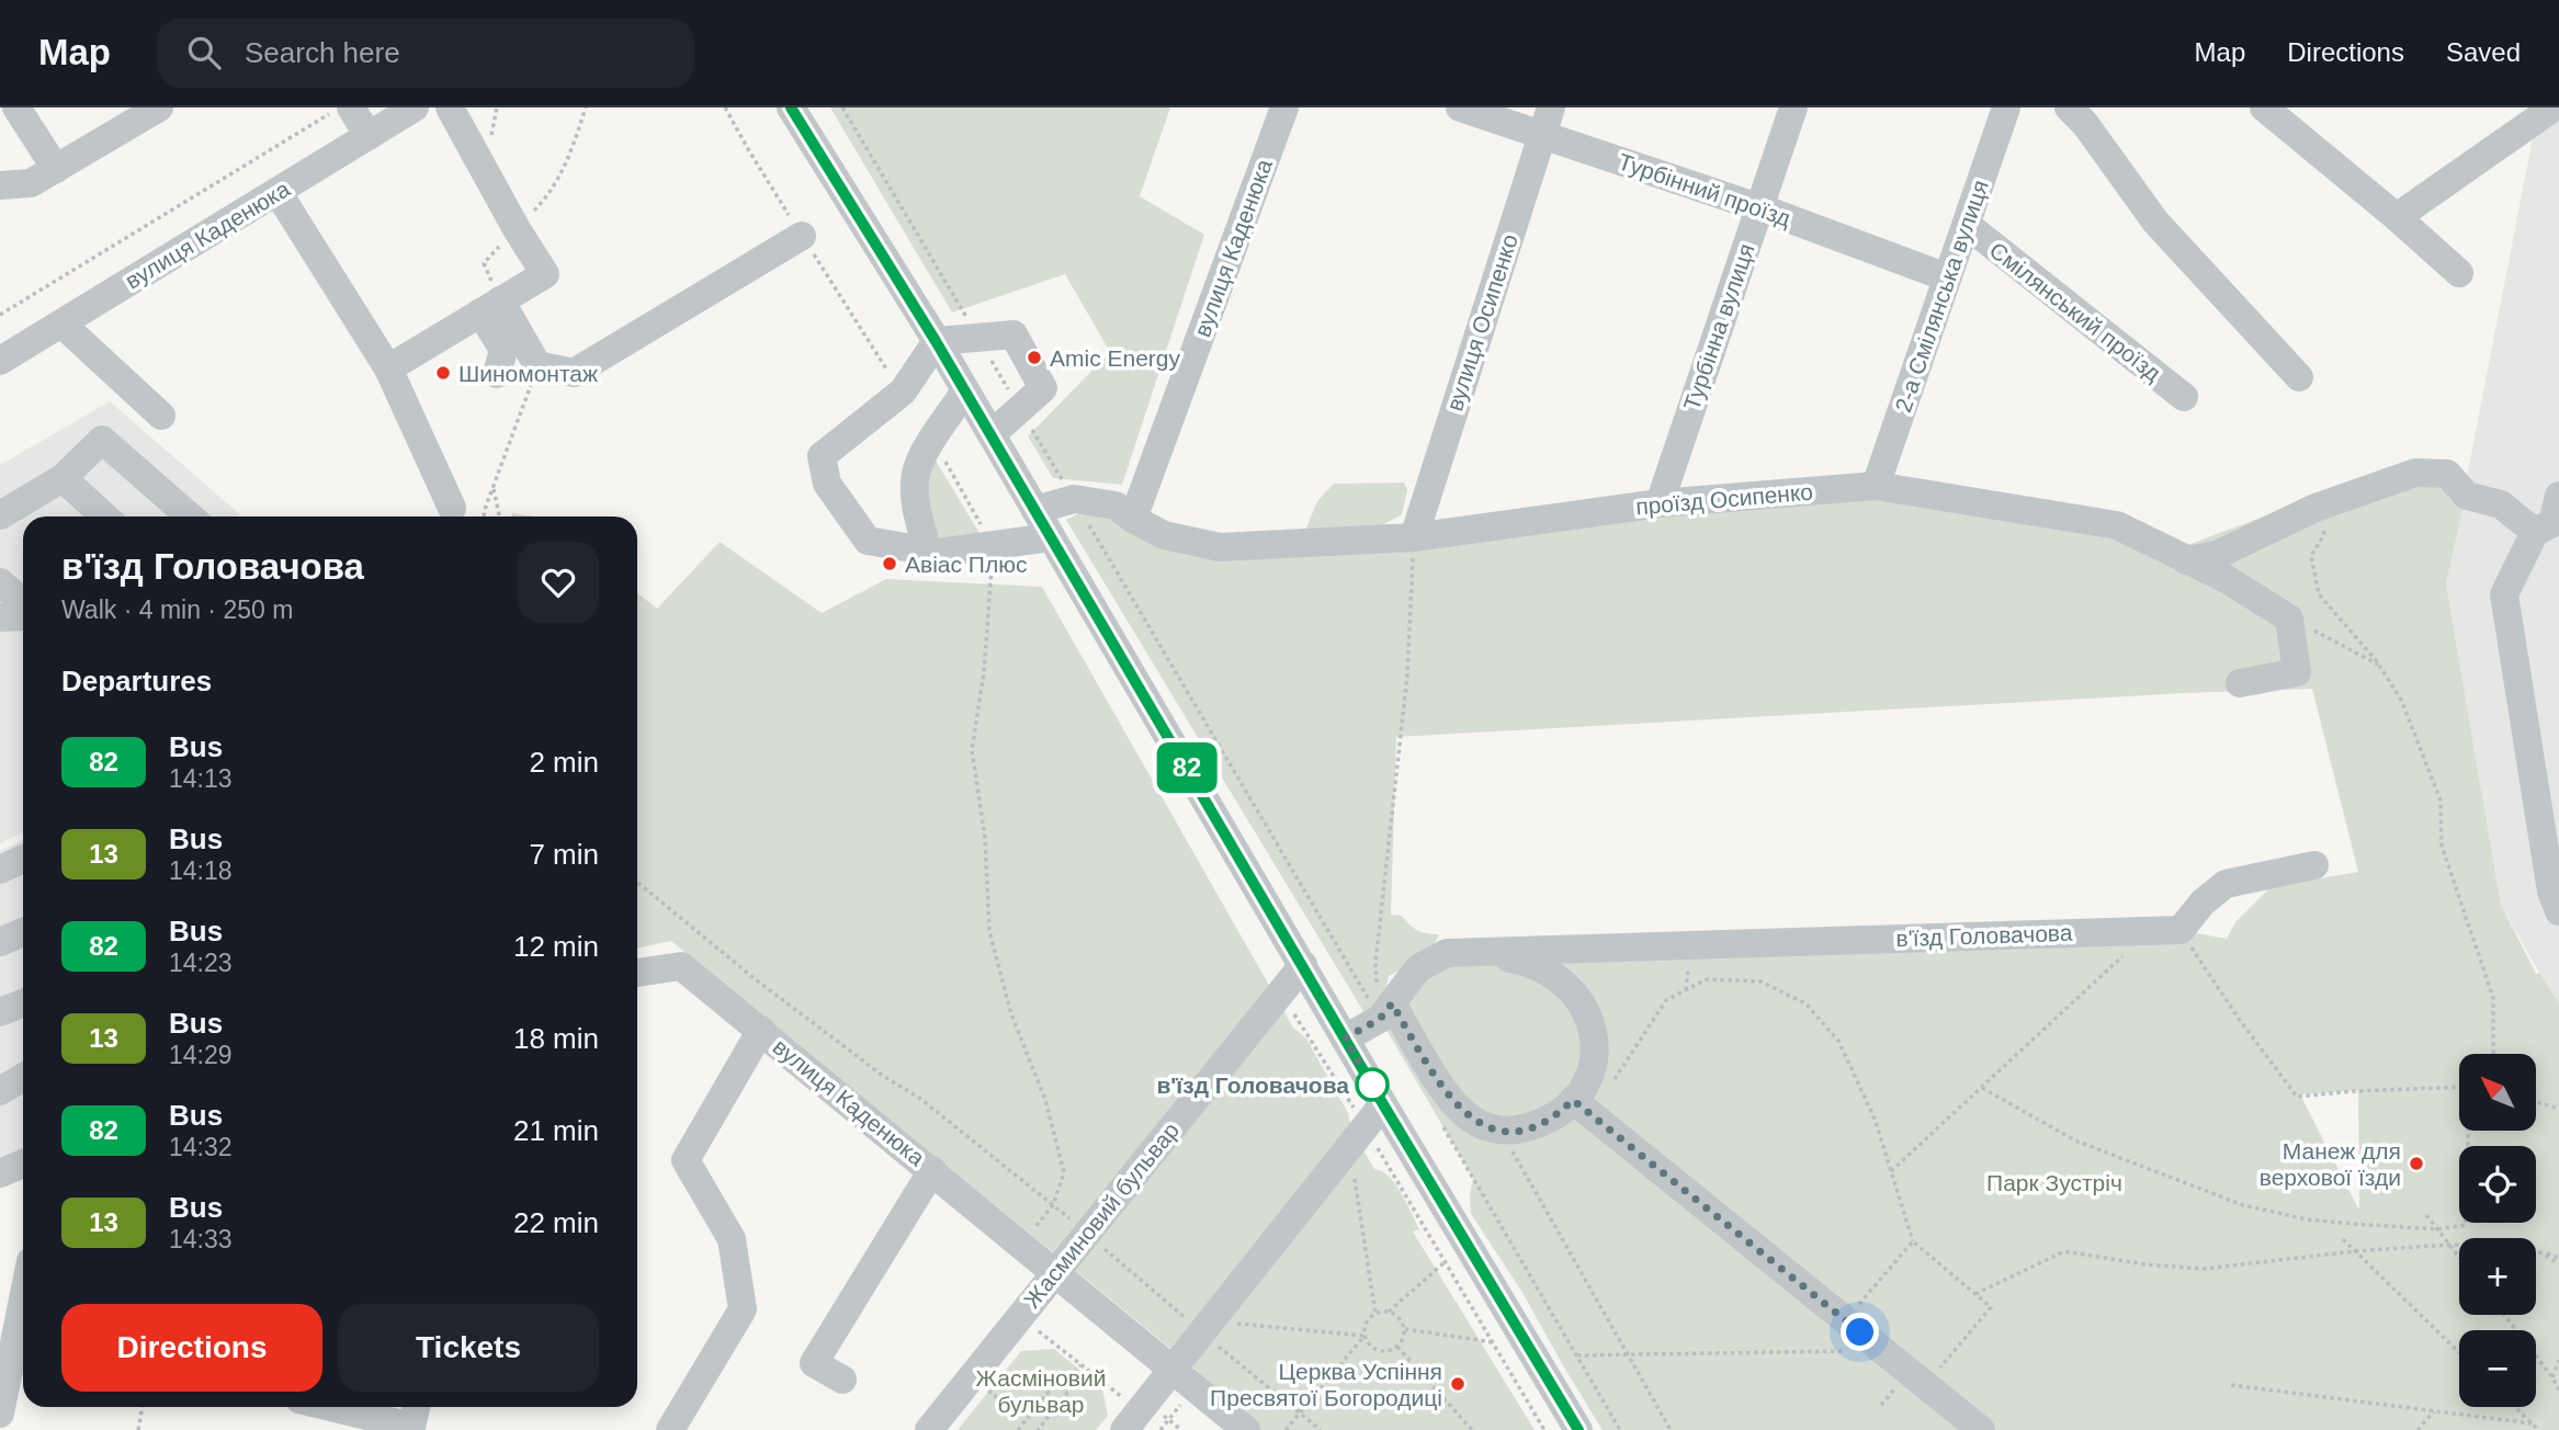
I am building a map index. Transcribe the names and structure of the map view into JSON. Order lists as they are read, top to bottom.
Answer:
{
  "streets": {
    "street": [
      "Турбінний проїзд",
      "вулиця Каденюка",
      "2-а Смілянська вулиця",
      "Смілянський проїзд",
      "вулиця Осипенко",
      "Турбінна вулиця",
      "проїзд Осипенко",
      "в'їзд Головачова",
      "Жасминовий бульвар"
    ]
  },
  "crossings": [
    ["Турбінний проїзд", "2-а Смілянська вулиця"],
    ["Турбінний проїзд", "вулиця Осипенко"],
    ["Турбінний проїзд", "Турбінна вулиця"],
    ["вулиця Каденюка", "проїзд Осипенко"],
    ["вулиця Каденюка", "Жасминовий бульвар"],
    ["2-а Смілянська вулиця", "Смілянський проїзд"],
    ["2-а Смілянська вулиця", "проїзд Осипенко"],
    ["вулиця Осипенко", "проїзд Осипенко"],
    ["Турбінна вулиця", "проїзд Осипенко"]
  ],
  "parks": ["Парк Зустріч", "Жасміновий бульвар"],
  "places": [
    "Amic Energy",
    "Шиномонтаж",
    "Авіас Плюс",
    "в'їзд Головачова",
    "Манеж для верхової їзди",
    "Церква Успіння Пресвятої Богородиці"
  ],
  "lines": ["bus line 82"],
  "north": "top left",
  "page": {
    "header": "Map",
    "search": "Search here",
    "nav": ["Map", "Directions", "Saved"],
    "on_map": "82",
    "heading": [
      ["в'їзд Головачова", "Walk · 4 min · 250 m"],
      "Departures"
    ],
    "list": [
      {
        "mark": "82",
        "name": "Bus",
        "note": "14:13",
        "value": "2 min"
      },
      {
        "mark": "13",
        "name": "Bus",
        "note": "14:18",
        "value": "7 min"
      },
      {
        "mark": "82",
        "name": "Bus",
        "note": "14:23",
        "value": "12 min"
      },
      {
        "mark": "13",
        "name": "Bus",
        "note": "14:29",
        "value": "18 min"
      },
      {
        "mark": "82",
        "name": "Bus",
        "note": "14:32",
        "value": "21 min"
      },
      {
        "mark": "13",
        "name": "Bus",
        "note": "14:33",
        "value": "22 min"
      }
    ],
    "map_buttons": ["+", "−"],
    "buttons": ["Directions", "Tickets"]
  }
}
